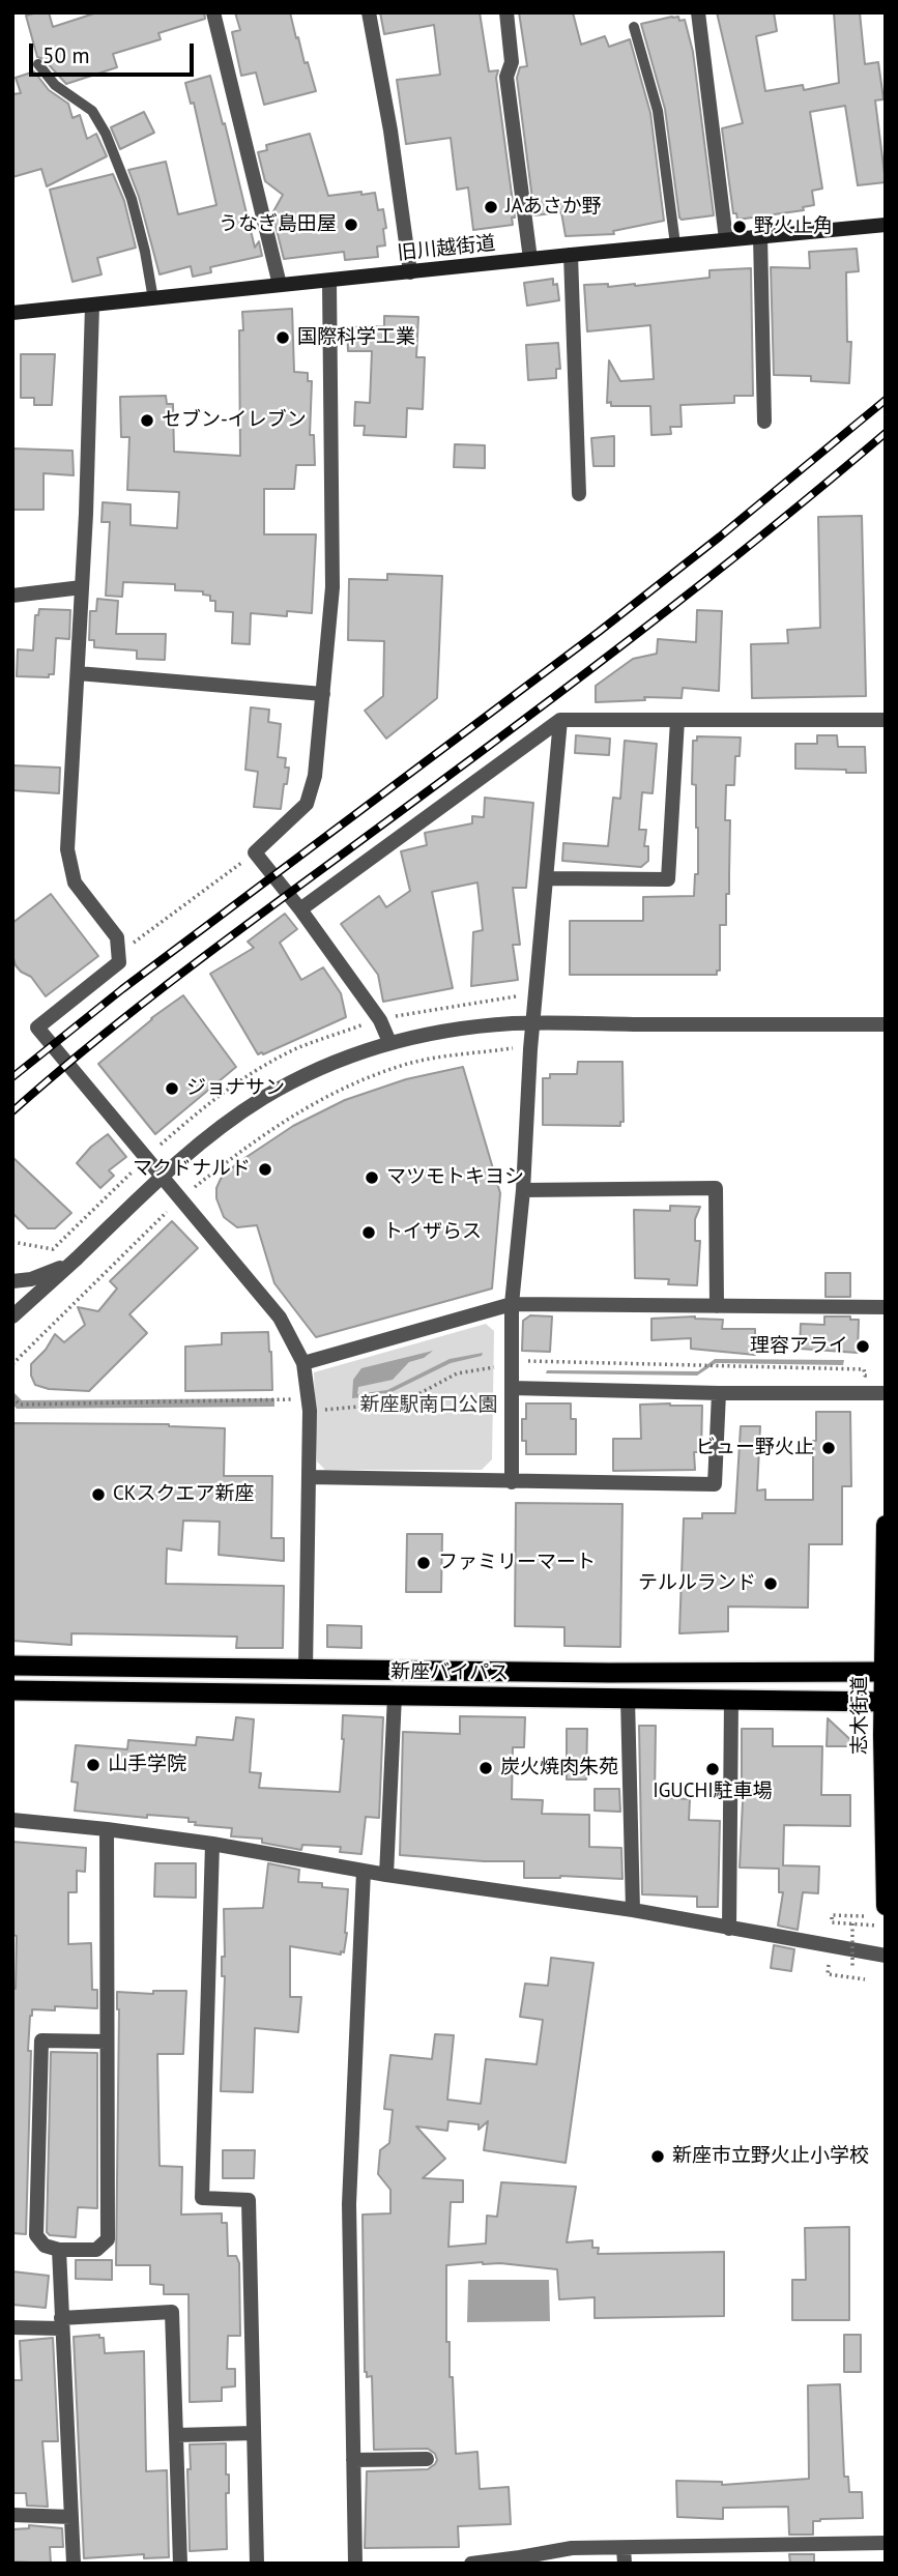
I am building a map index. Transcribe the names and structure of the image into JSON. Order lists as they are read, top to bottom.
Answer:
{
  "streets": {
    "highway": ["新座バイパス"],
    "main road": ["旧川越街道", "志木街道"]
  },
  "crossings": [
    ["新座バイパス", "志木街道"]
  ],
  "parks": ["新座駅南口公園"],
  "places": [
    "JAあさか野",
    "うなぎ島田屋",
    "野火止角",
    "国際科学工業",
    "セブン-イレブン",
    "ジョナサン",
    "マクドナルド",
    "マツモトキヨシ",
    "トイザらス",
    "理容アライ",
    "ビュー野火止",
    "CKスクエア新座",
    "ファミリーマート",
    "テルルランド",
    "山手学院",
    "炭火焼肉朱苑",
    "IGUCHI駐車場",
    "新座市立野火止小学校"
  ],
  "scale_bar": "50 m"
}
